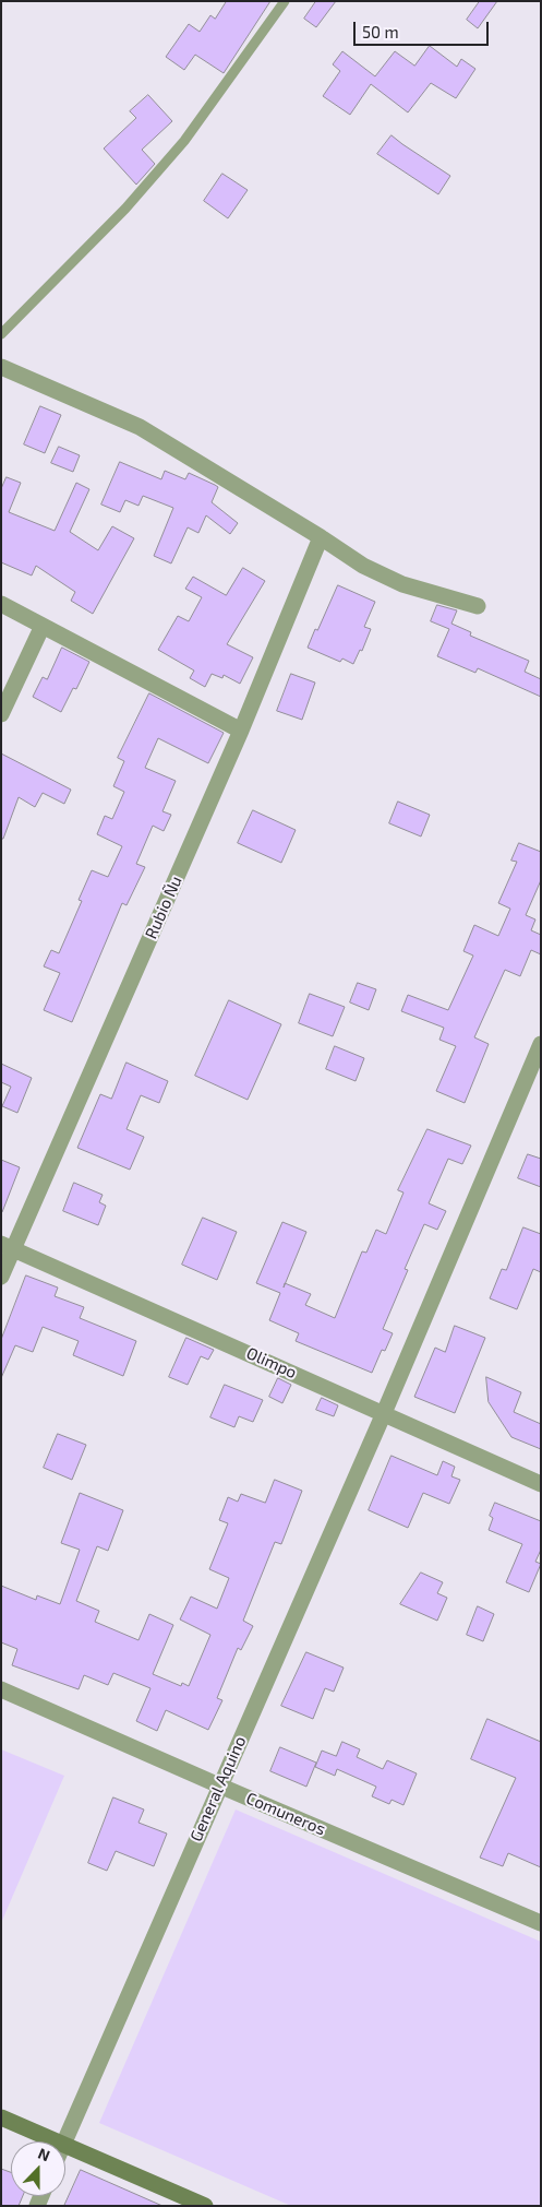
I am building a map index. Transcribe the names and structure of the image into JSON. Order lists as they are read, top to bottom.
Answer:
{
  "streets": {
    "street": [
      "Rubio Ñu",
      "Olimpo",
      "General Aquino",
      "Comuneros"
    ]
  },
  "crossings": [
    ["Rubio Ñu", "Olimpo"],
    ["Olimpo", "General Aquino"],
    ["General Aquino", "Comuneros"]
  ],
  "scale_bar": "50 m",
  "north": "top"
}
